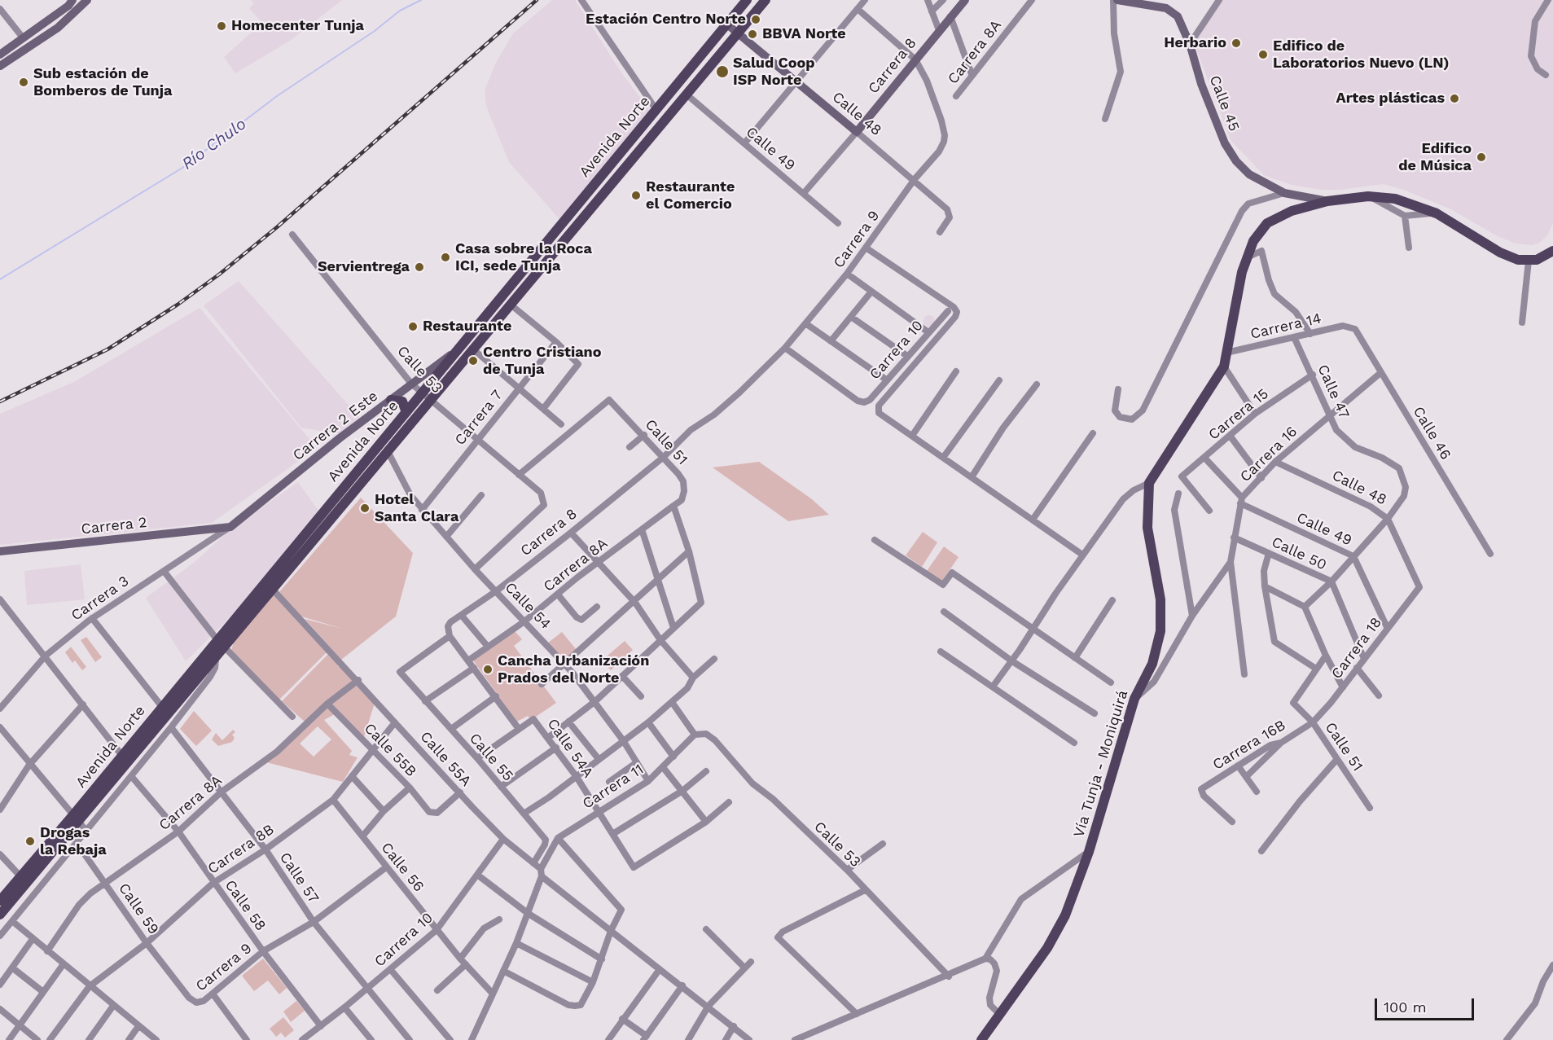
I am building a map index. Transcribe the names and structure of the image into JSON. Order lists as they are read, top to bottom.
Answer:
{
  "streets": {
    "main road": ["Avenida Norte", "Vía Tunja - Moniquirá"],
    "street": [
      "Carrera 8A",
      "Carrera 8",
      "Calle 45",
      "Calle 48",
      "Calle 49",
      "Carrera 9",
      "Carrera 14",
      "Carrera 10",
      "Calle 53",
      "Calle 47",
      "Carrera 15",
      "Carrera 7",
      "Carrera 2 Este",
      "Calle 46",
      "Calle 51",
      "Carrera 16",
      "Carrera 2",
      "Calle 50",
      "Carrera 3",
      "Calle 54",
      "Carrera 18",
      "Carrera 16B",
      "Calle 54A",
      "Calle 55B",
      "Calle 55",
      "Calle 55A",
      "Carrera 11",
      "Carrera 8B",
      "Calle 56",
      "Calle 57",
      "Calle 58",
      "Calle 59"
    ]
  },
  "crossings": [
    ["Carrera 8A", "Calle 51"],
    ["Carrera 8A", "Calle 54"],
    ["Carrera 8A", "Calle 55B"],
    ["Carrera 8A", "Calle 55A"],
    ["Carrera 8A", "Calle 57"],
    ["Carrera 8A", "Calle 58"],
    ["Carrera 8A", "Calle 59"],
    ["Carrera 8", "Calle 48"],
    ["Carrera 8", "Calle 49"],
    ["Carrera 8", "Carrera 9"],
    ["Carrera 8", "Carrera 10"],
    ["Carrera 8", "Calle 51"],
    ["Carrera 8", "Calle 54"],
    ["Carrera 8", "Calle 55"],
    ["Calle 48", "Avenida Norte"],
    ["Calle 48", "Carrera 9"],
    ["Calle 48", "Calle 47"],
    ["Calle 48", "Carrera 16"],
    ["Calle 48", "Carrera 18"],
    ["Avenida Norte", "Calle 49"],
    ["Avenida Norte", "Calle 53"],
    ["Avenida Norte", "Carrera 2 Este"],
    ["Avenida Norte", "Calle 54"],
    ["Avenida Norte", "Calle 55A"],
    ["Avenida Norte", "Calle 57"],
    ["Avenida Norte", "Calle 58"],
    ["Avenida Norte", "Calle 59"],
    ["Calle 49", "Carrera 15"],
    ["Calle 49", "Carrera 16"],
    ["Calle 49", "Carrera 18"],
    ["Carrera 9", "Carrera 10"],
    ["Carrera 9", "Calle 56"],
    ["Carrera 9", "Calle 57"],
    ["Carrera 9", "Calle 58"],
    ["Carrera 9", "Calle 59"],
    ["Carrera 14", "Calle 47"],
    ["Carrera 14", "Calle 46"],
    ["Carrera 10", "Calle 55A"],
    ["Carrera 10", "Calle 56"],
    ["Carrera 10", "Calle 57"],
    ["Carrera 10", "Calle 58"],
    ["Calle 53", "Carrera 7"],
    ["Calle 53", "Carrera 2 Este"],
    ["Calle 53", "Calle 51"],
    ["Calle 53", "Calle 54"],
    ["Calle 53", "Carrera 11"],
    ["Calle 47", "Carrera 15"],
    ["Calle 47", "Carrera 16"],
    ["Carrera 7", "Calle 54"],
    ["Carrera 2 Este", "Carrera 2"],
    ["Carrera 2 Este", "Carrera 3"],
    ["Calle 46", "Carrera 16"],
    ["Calle 51", "Carrera 18"],
    ["Calle 51", "Carrera 16B"],
    ["Carrera 16", "Calle 50"],
    ["Carrera 16", "Vía Tunja - Moniquirá"],
    ["Carrera 2", "Carrera 3"],
    ["Calle 50", "Carrera 18"],
    ["Calle 54", "Carrera 11"],
    ["Carrera 18", "Carrera 16B"],
    ["Calle 54A", "Carrera 11"],
    ["Calle 55B", "Calle 55A"],
    ["Calle 55B", "Carrera 8B"],
    ["Calle 55", "Calle 55A"],
    ["Calle 55A", "Carrera 11"],
    ["Calle 55A", "Carrera 8B"],
    ["Carrera 8B", "Calle 56"],
    ["Carrera 8B", "Calle 57"],
    ["Carrera 8B", "Calle 58"],
    ["Carrera 8B", "Calle 59"]
  ],
  "water": ["Río Chulo"],
  "places": [
    "Estación Centro Norte",
    "Homecenter Tunja",
    "BBVA Norte",
    "Herbario",
    "Edifico de Laboratorios Nuevo (LN)",
    "Salud Coop ISP Norte",
    "Sub estación de Bomberos de Tunja",
    "Artes plásticas",
    "Edifico de Música",
    "Restaurante el Comercio",
    "Casa sobre la Roca ICI, sede Tunja",
    "Servientrega",
    "Restaurante",
    "Centro Cristiano de Tunja",
    "Hotel Santa Clara",
    "Cancha Urbanización Prados del Norte",
    "Drogas la Rebaja"
  ],
  "scale_bar": "100 m"
}
